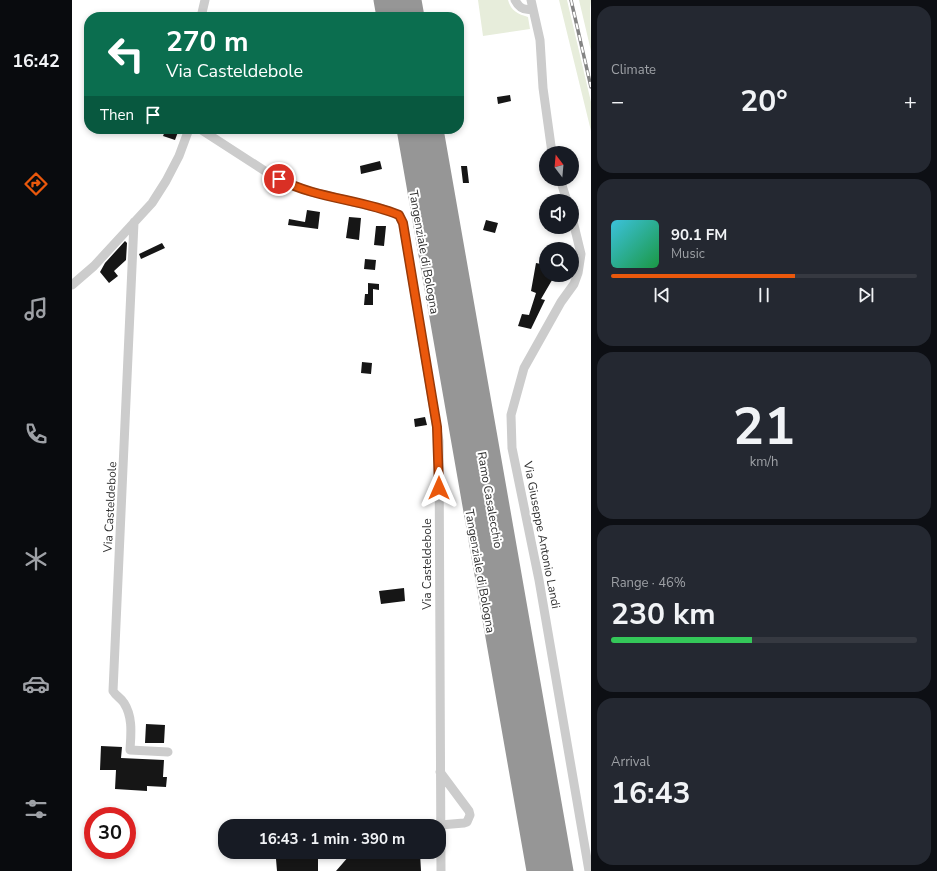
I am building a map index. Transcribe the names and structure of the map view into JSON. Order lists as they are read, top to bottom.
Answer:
{
  "streets": {
    "highway": ["Tangenziale di Bologna", "Ramo Casalecchio"],
    "street": ["Via Casteldebole", "Via Giuseppe Antonio Landi"]
  },
  "north": "top",
  "page": {
    "tabs": "16:42",
    "tile": [
      "Climate",
      ["21", "km/h"],
      ["Range · 46%", "230 km"],
      ["Arrival", "16:43"]
    ],
    "turn": ["270 m", "Via Casteldebole"],
    "heat": ["−", "20°", "+"],
    "then": "Then",
    "song": ["90.1 FM", "Music"],
    "limit": "30",
    "trip": "16:43 · 1 min · 390 m"
  }
}
